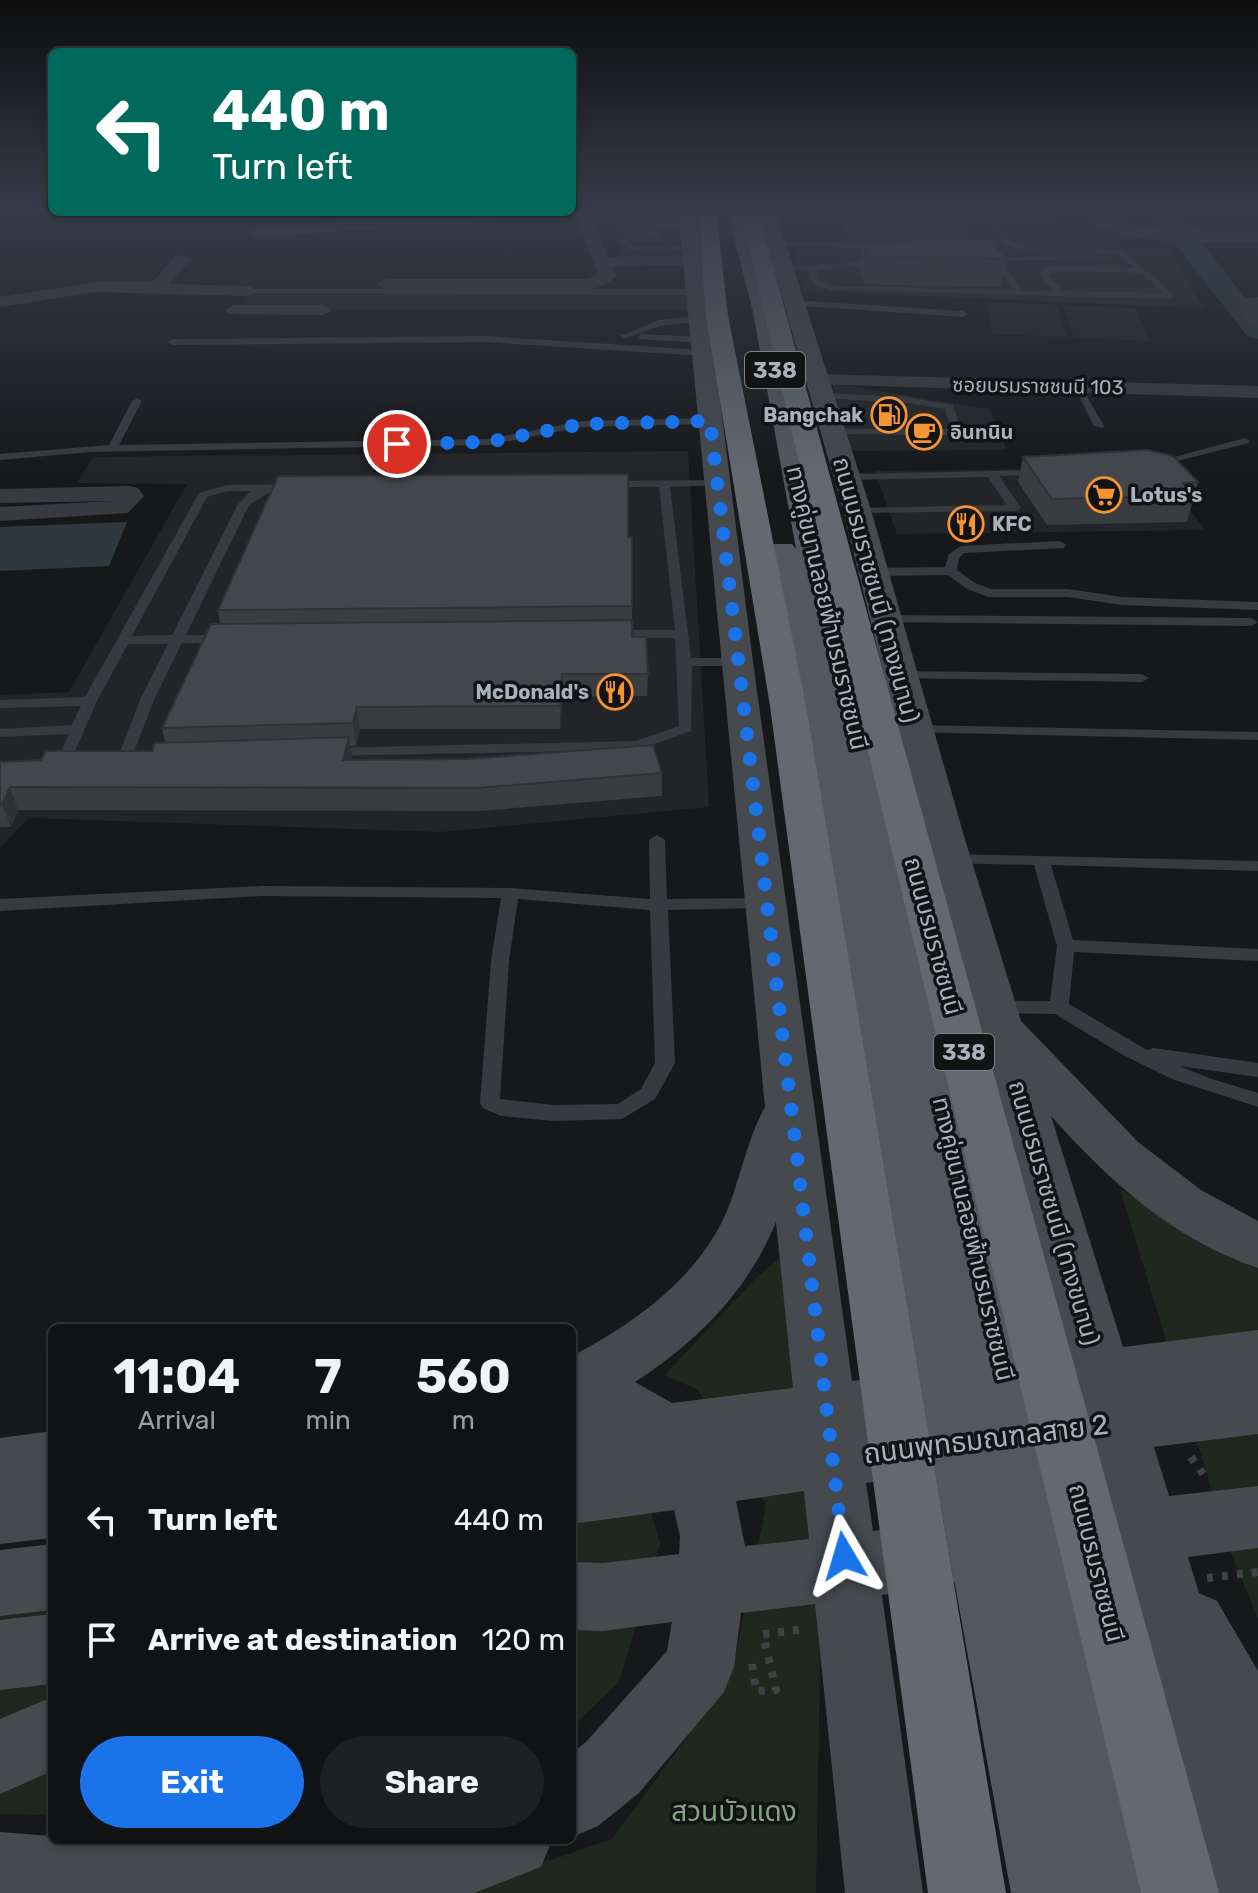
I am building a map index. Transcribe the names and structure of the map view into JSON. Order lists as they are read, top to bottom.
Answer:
{
  "streets": {
    "highway": ["338", "ถนนบรมราชชนนี"],
    "main road": ["ถนนบรมราชชนนี (ทางขนาน)", "ทางคู่ขนานลอยฟ้าบรมราชชนนี", "ถนนพุทธมณฑลสาย 2"],
    "street": ["ซอยบรมราชชนนี 103"]
  },
  "crossings": [
    ["ซอยบรมราชชนนี 103", "ถนนบรมราชชนนี (ทางขนาน)"]
  ],
  "parks": ["สวนบัวแดง"],
  "places": {
    "fuel station": ["Bangchak"],
    "cafe": ["อินทนิน"],
    "supermarket": ["Lotus's"],
    "restaurant": ["KFC", "McDonald's"]
  },
  "page": {
    "turn": ["440 m", "Turn left"],
    "eta": [
      "11:04",
      "Arrival",
      "7",
      "min",
      "560",
      "m"
    ],
    "list": [
      {
        "name": "Turn left",
        "value": "440 m"
      },
      {
        "name": "Arrive at destination",
        "value": "120 m"
      }
    ],
    "buttons": ["Exit", "Share"]
  }
}
